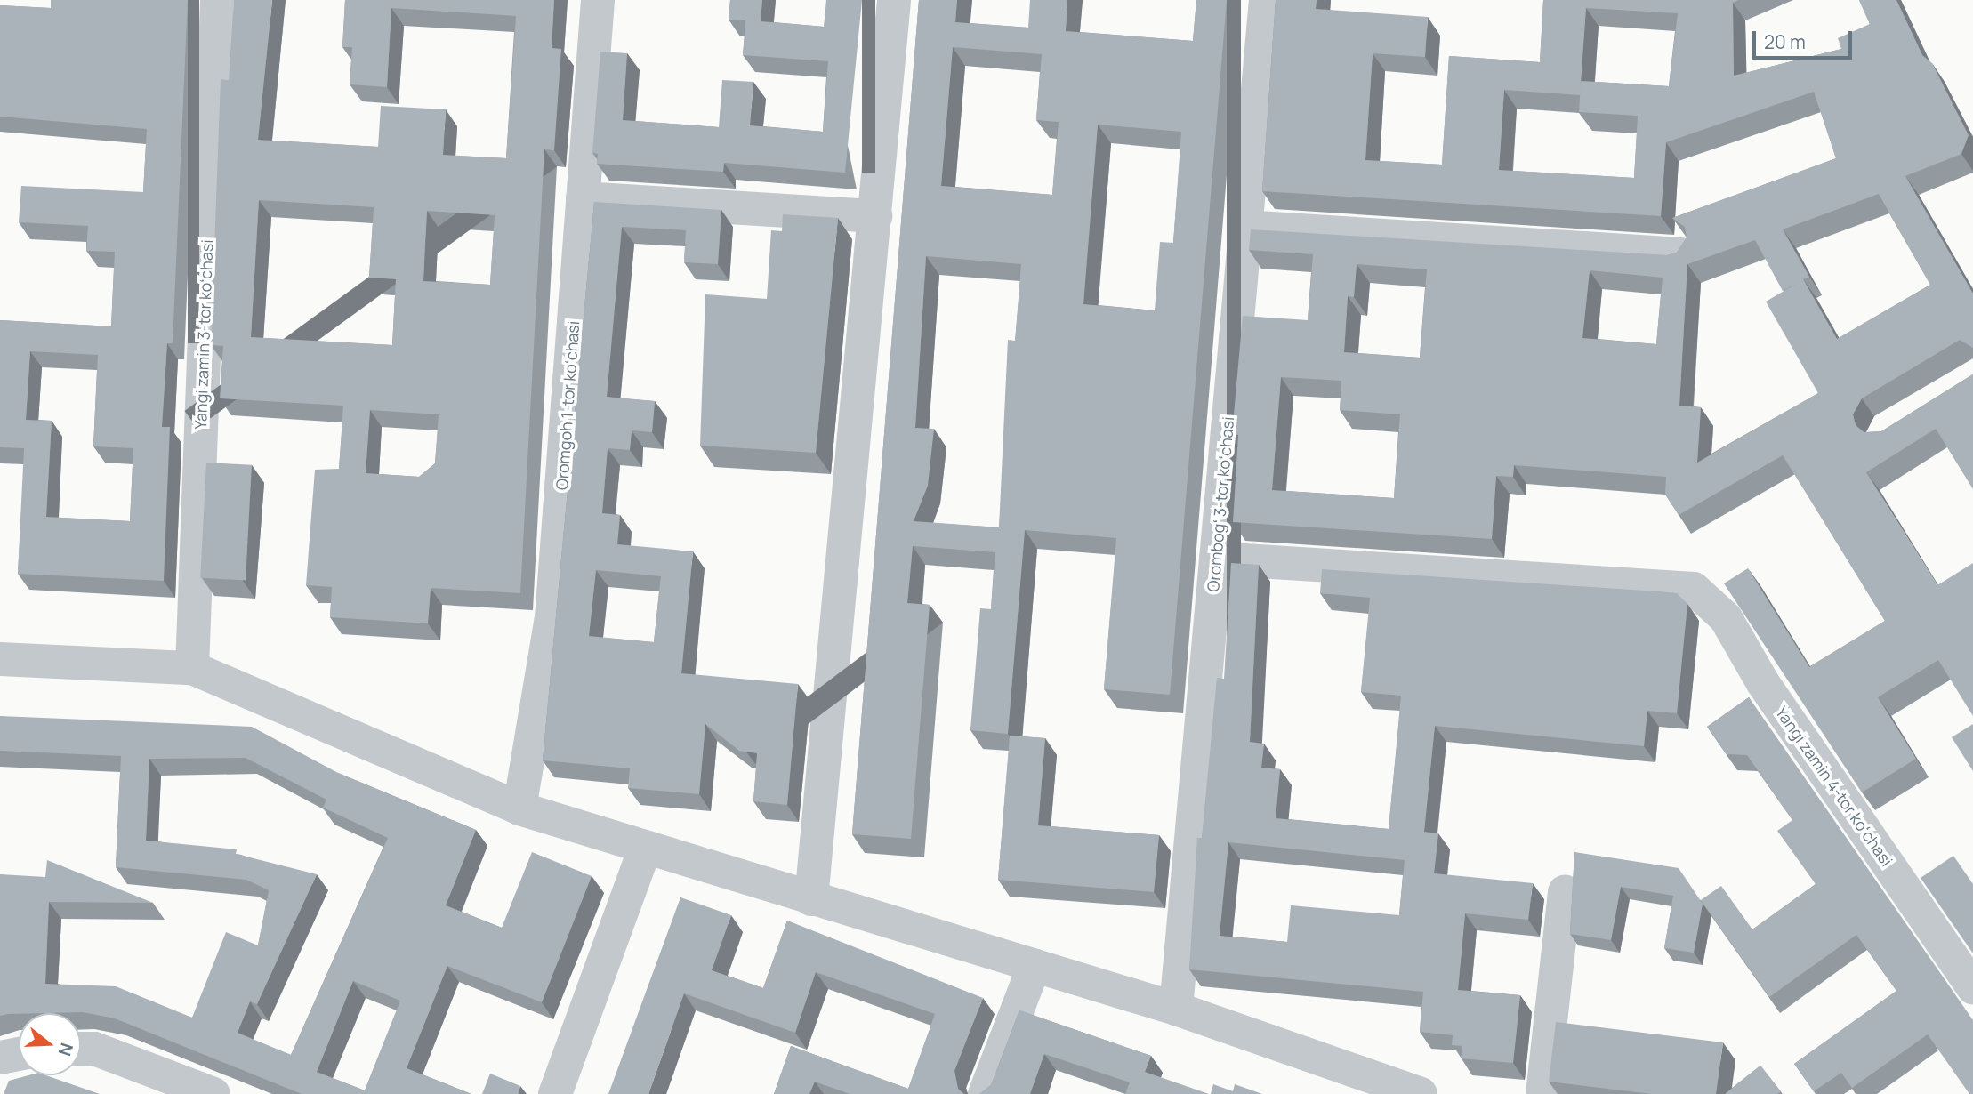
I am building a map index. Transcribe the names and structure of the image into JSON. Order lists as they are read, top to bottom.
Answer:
{
  "streets": {
    "street": [
      "Yangi zamin 3-tor koʻchasi",
      "Oromgoh 1-tor koʻchasi",
      "Orombogʻ 3-tor koʻchasi",
      "Yangi zamin 4-tor koʻchasi"
    ]
  },
  "crossings": [
    ["Orombogʻ 3-tor koʻchasi", "Yangi zamin 4-tor koʻchasi"]
  ],
  "scale_bar": "20 m",
  "north": "right"
}
